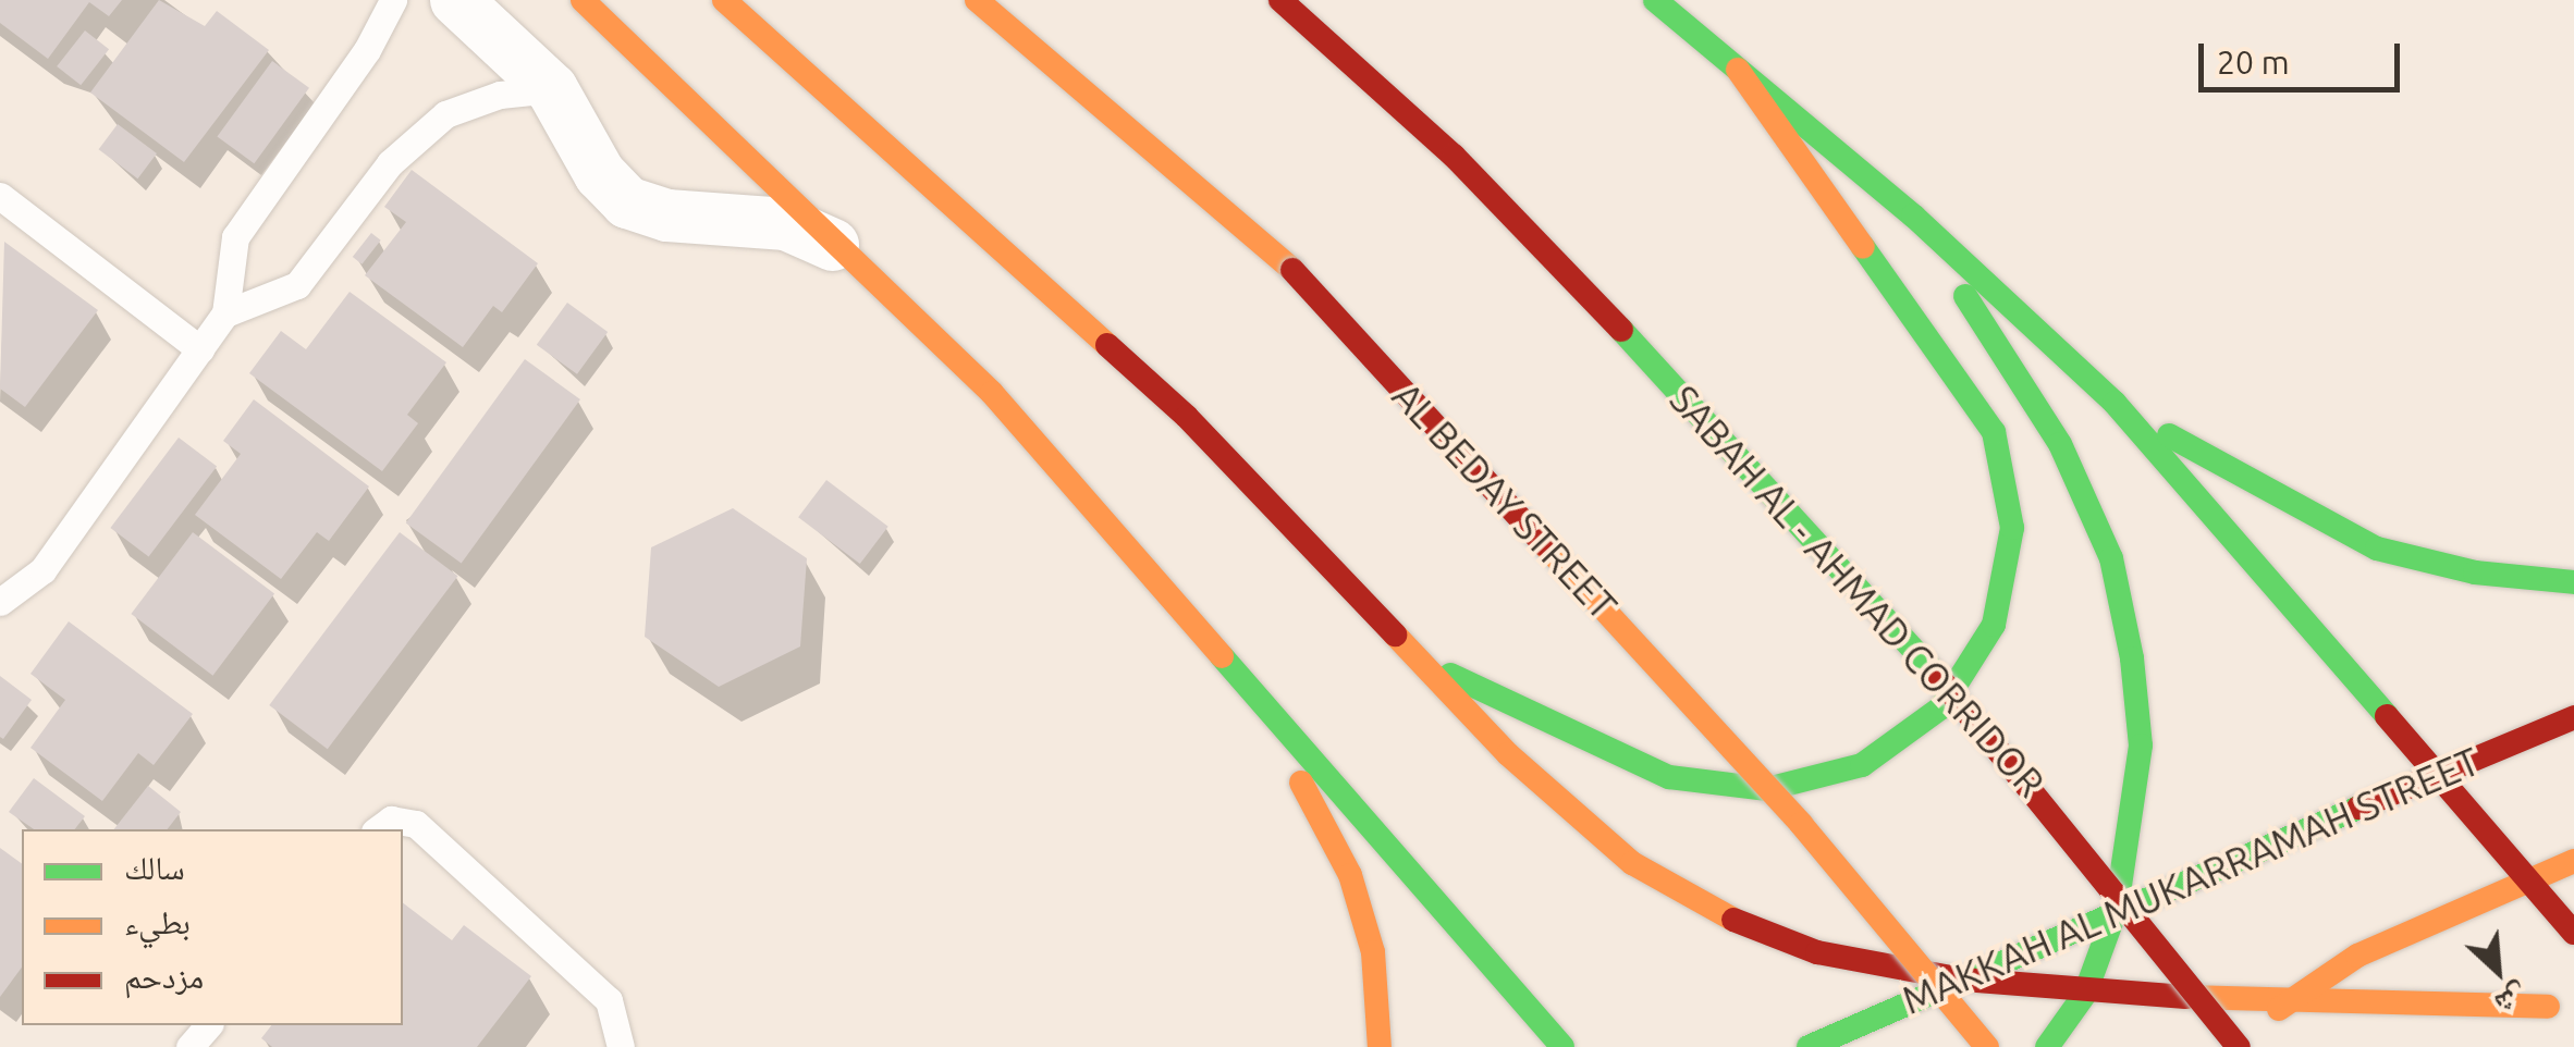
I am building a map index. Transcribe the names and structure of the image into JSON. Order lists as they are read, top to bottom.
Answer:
{
  "streets": {
    "main road": ["AL BEDAY STREET", "SABAH AL - AHMAD CORRIDOR", "MAKKAH AL MUKARRAMAH STREET"]
  },
  "legend": ["سالك", "بطيء", "مزدحم"],
  "scale_bar": "20 m",
  "north": "bottom right"
}
